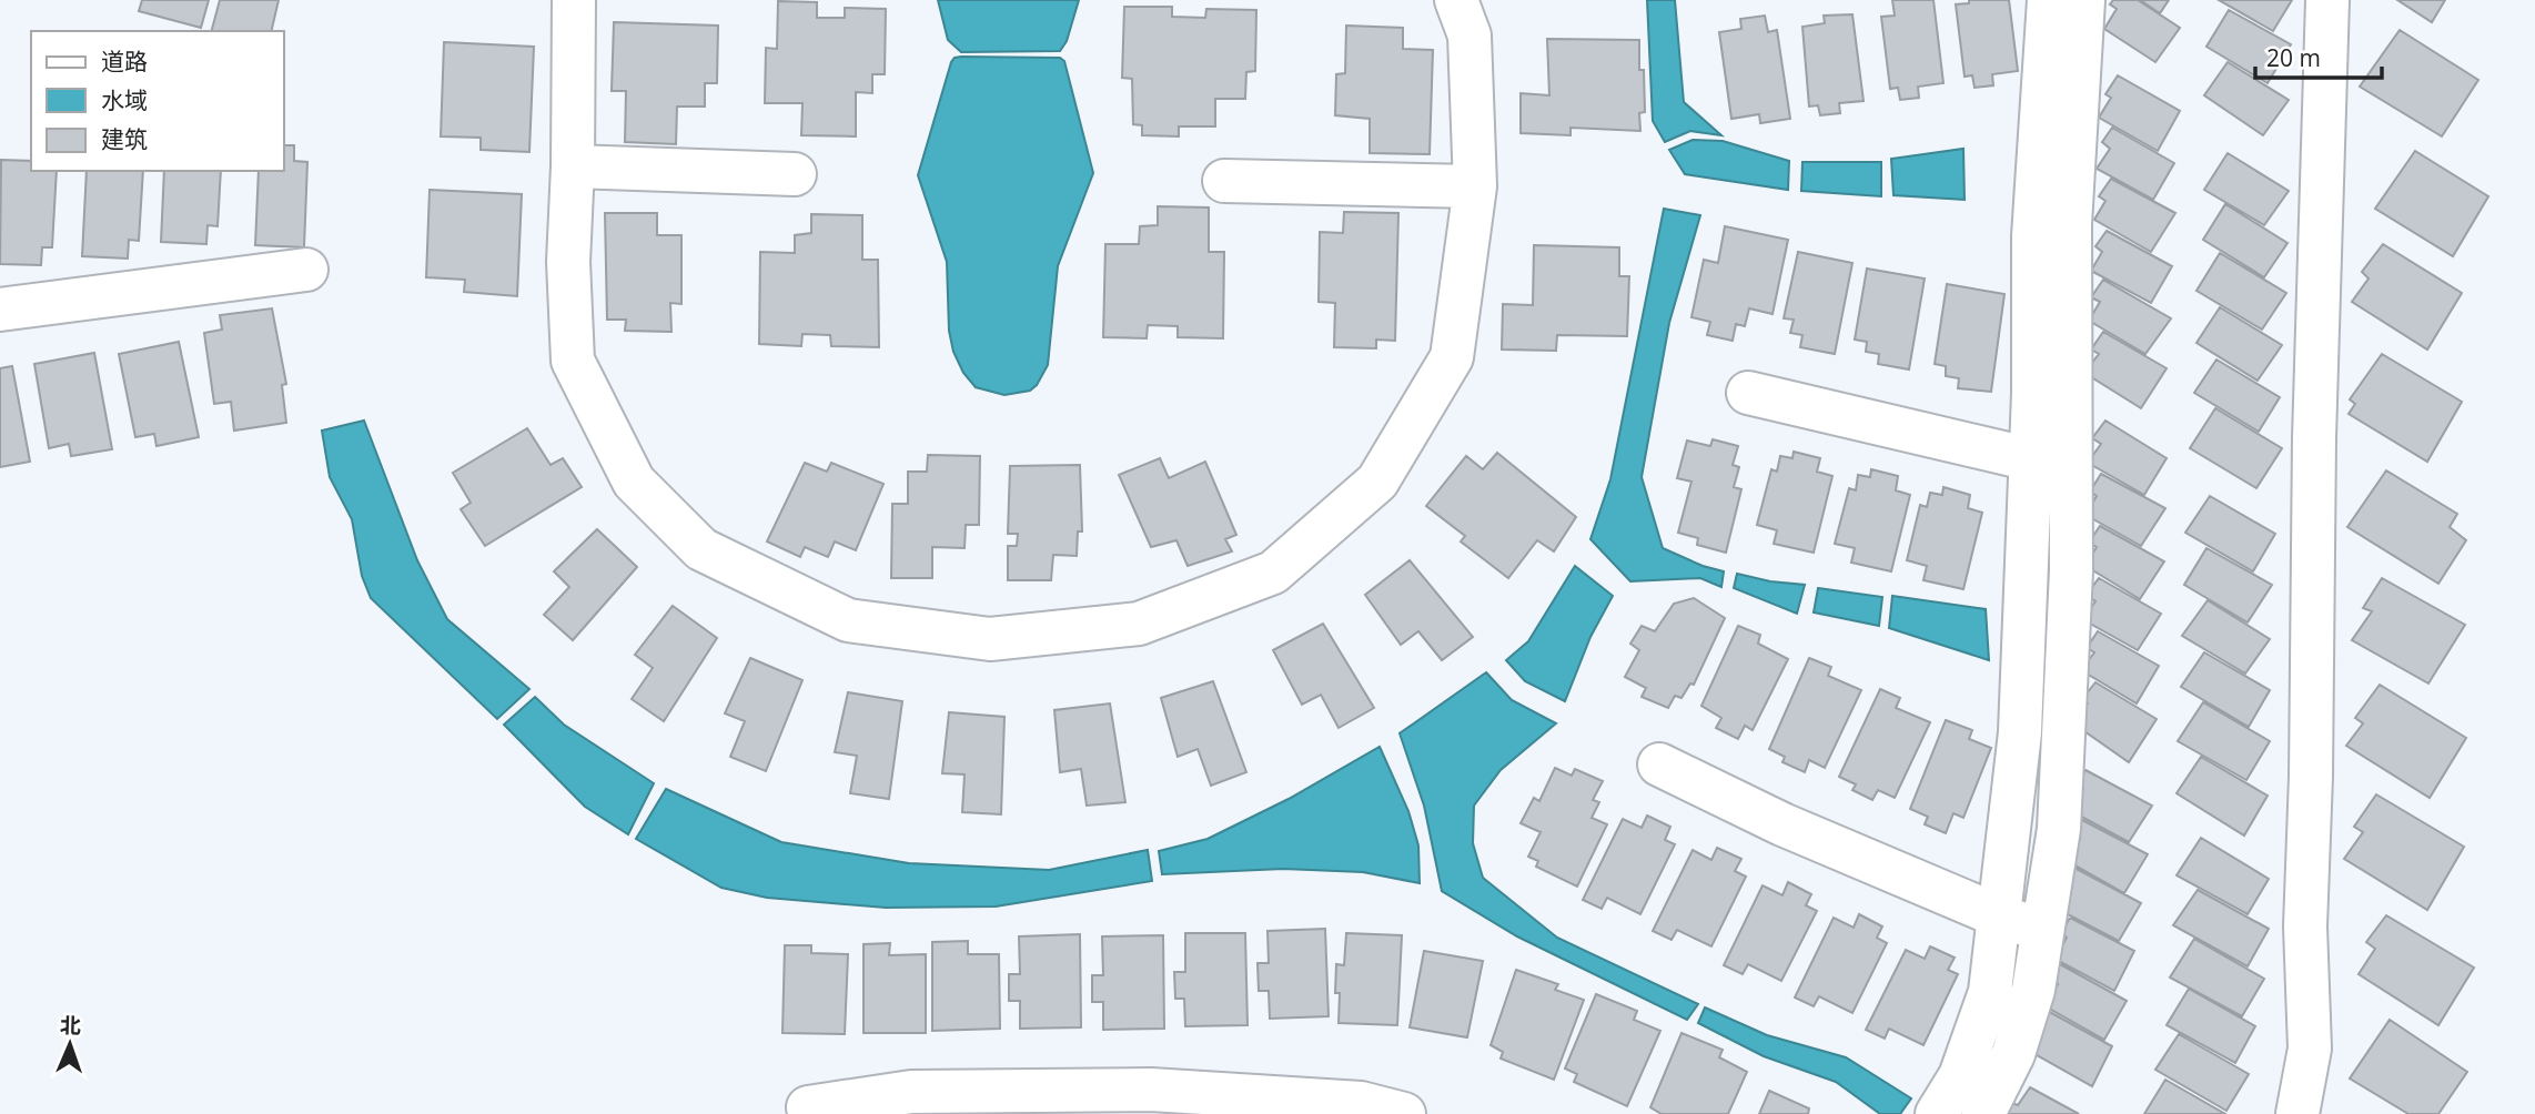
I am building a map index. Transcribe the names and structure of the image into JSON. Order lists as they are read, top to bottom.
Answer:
{
  "legend": ["道路", "水域", "建筑"],
  "scale_bar": "20 m",
  "north": "top"
}
